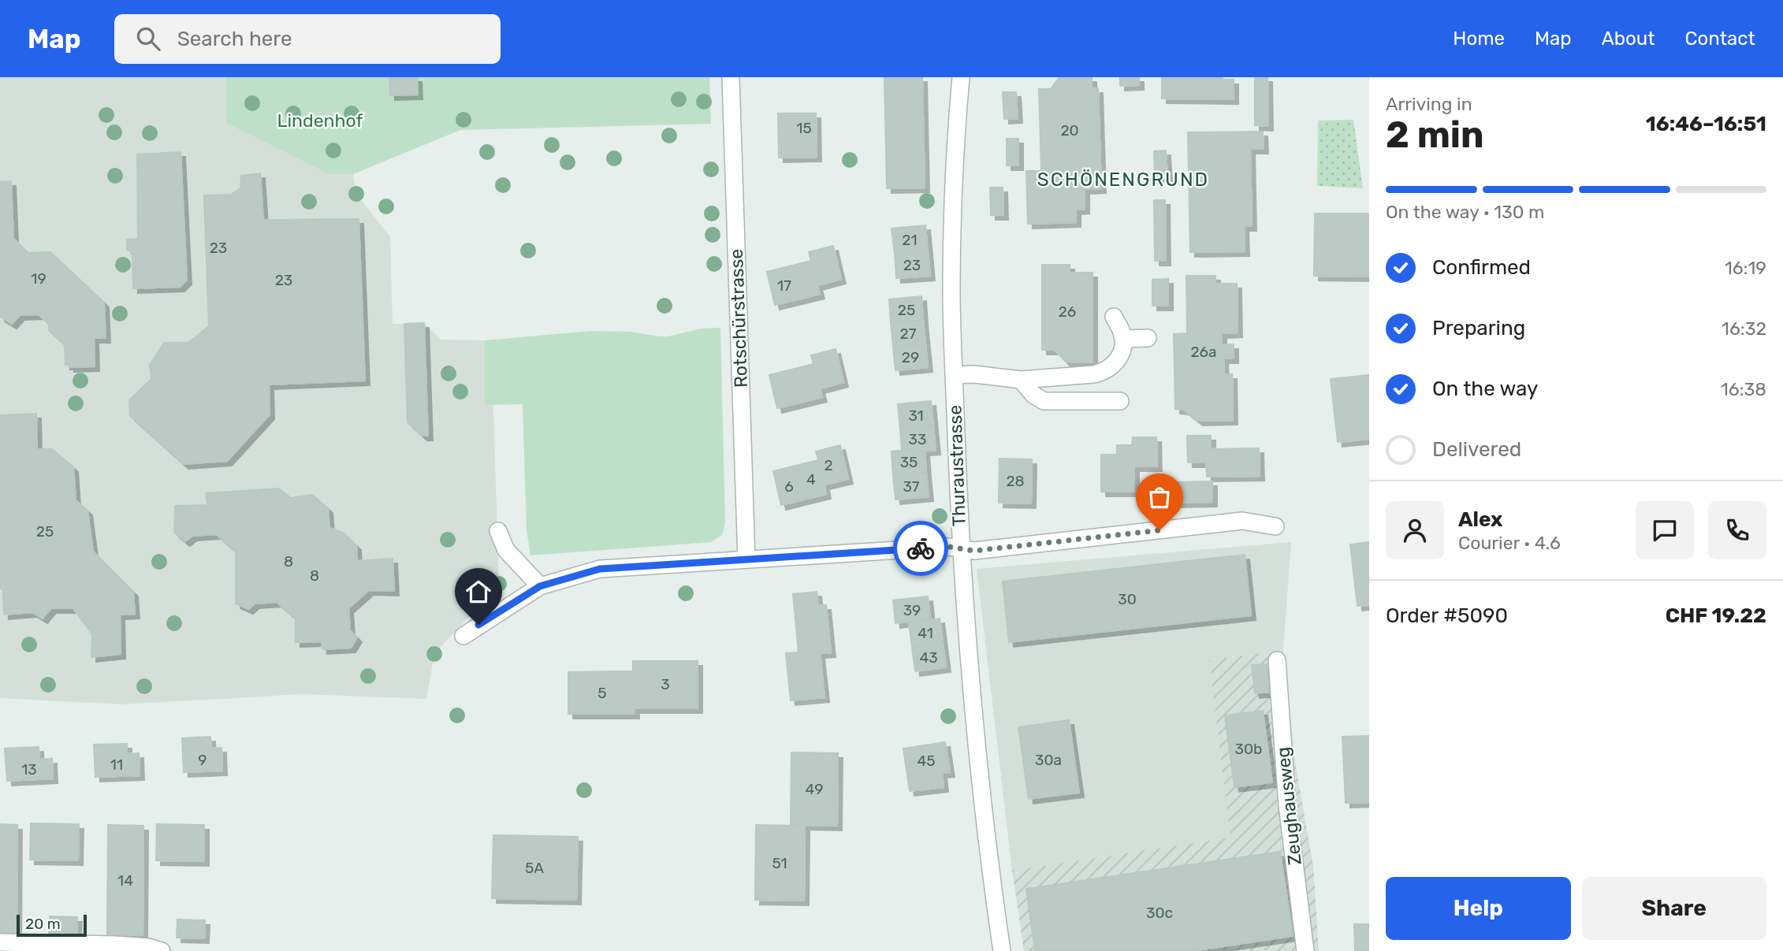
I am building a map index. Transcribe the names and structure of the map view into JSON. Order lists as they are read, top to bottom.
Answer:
{
  "streets": {
    "street": ["Rotschürstrasse", "Thuraustrasse", "Zeughausweg"]
  },
  "districts": ["SCHÖNENGRUND"],
  "parks": ["Lindenhof"],
  "house_numbers": [
    "15",
    "20",
    "21",
    "23",
    "23",
    "19",
    "23",
    "17",
    "25",
    "26",
    "27",
    "26a",
    "29",
    "31",
    "33",
    "35",
    "2",
    "4",
    "28",
    "6",
    "37",
    "25",
    "8",
    "8",
    "30",
    "39",
    "41",
    "43",
    "3",
    "5",
    "30b",
    "9",
    "30a",
    "45",
    "11",
    "13",
    "49",
    "51",
    "5A",
    "14",
    "30c"
  ],
  "scale_bar": "20 m",
  "page": {
    "header": "Map",
    "search": "Search here",
    "nav": [
      "Home",
      "Map",
      "About",
      "Contact"
    ],
    "heading": ["2 min", "Arriving in", "16:46–16:51"],
    "panel": [
      "Alex",
      "Courier · 4.6",
      "Order #5090",
      "CHF 19.22"
    ],
    "bar": "On the way · 130 m",
    "list": [
      ["Confirmed", "16:19"],
      ["Preparing", "16:32"],
      ["On the way", "16:38"],
      "Delivered"
    ],
    "buttons": ["Help", "Share"],
    "scale": "20 m"
  }
}
